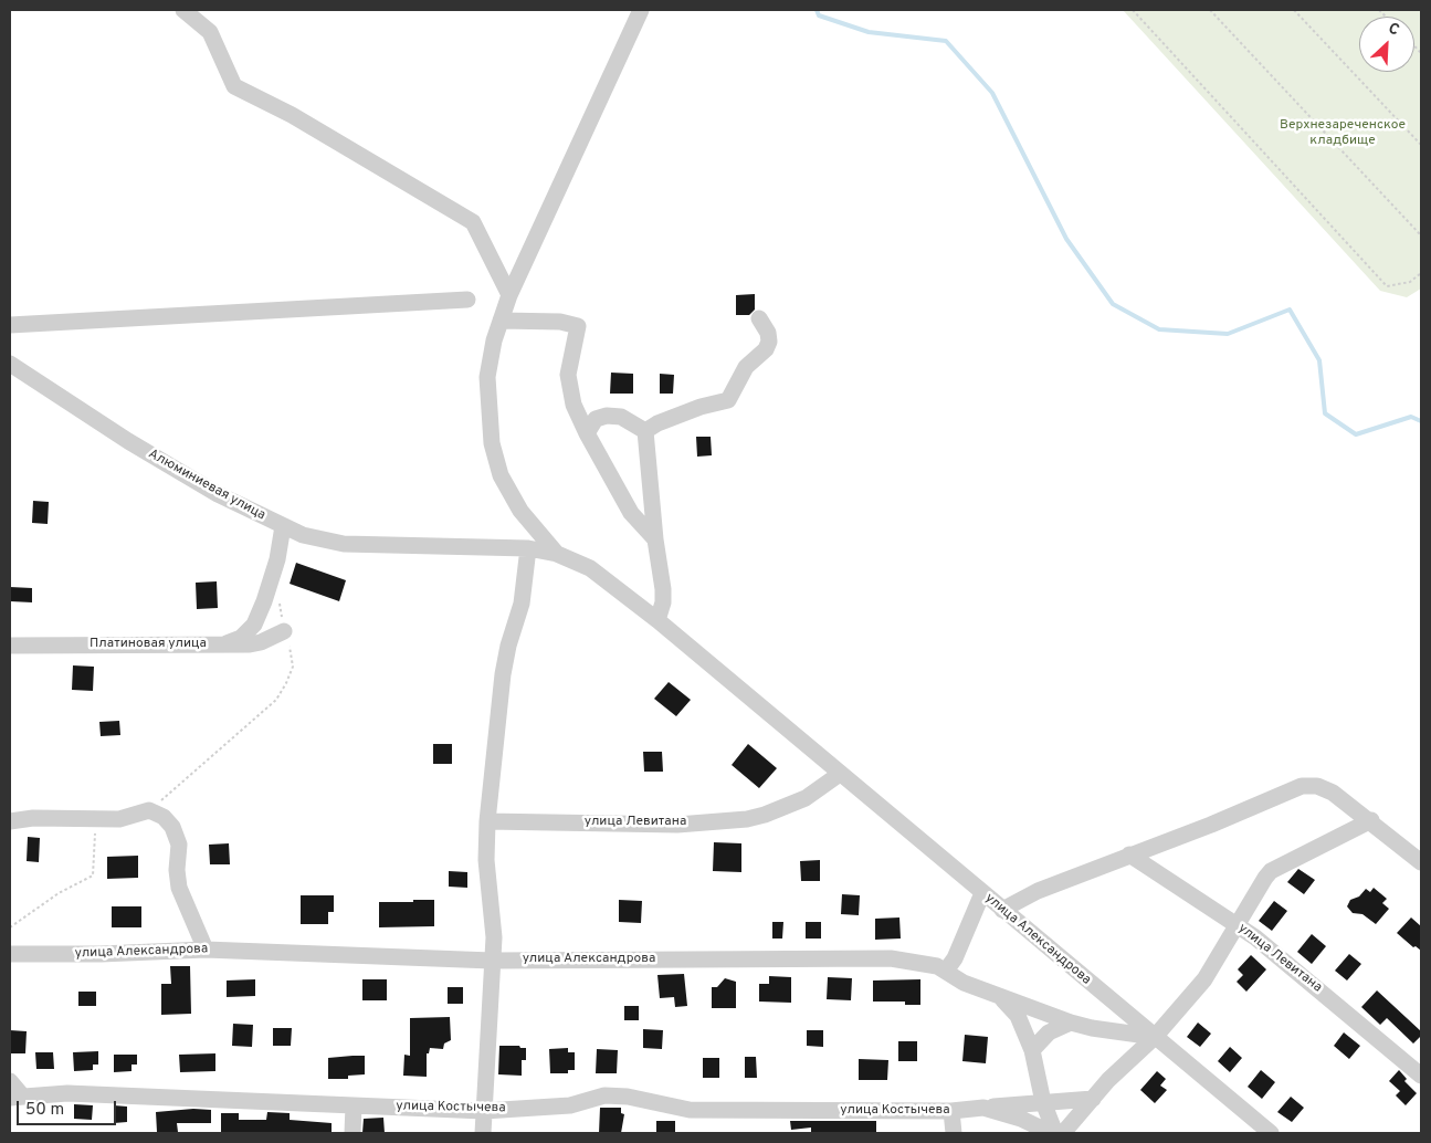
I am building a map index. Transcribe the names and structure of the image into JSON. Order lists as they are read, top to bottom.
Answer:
{
  "streets": {
    "street": [
      "Алюминиевая улица",
      "Платиновая улица",
      "улица Левитана",
      "улица Александрова",
      "улица Костычева"
    ]
  },
  "crossings": [
    ["Алюминиевая улица", "улица Александрова"],
    ["улица Левитана", "улица Александрова"]
  ],
  "parks": ["Верхнезареченское кладбище"],
  "scale_bar": "50 m",
  "north": "top right"
}
